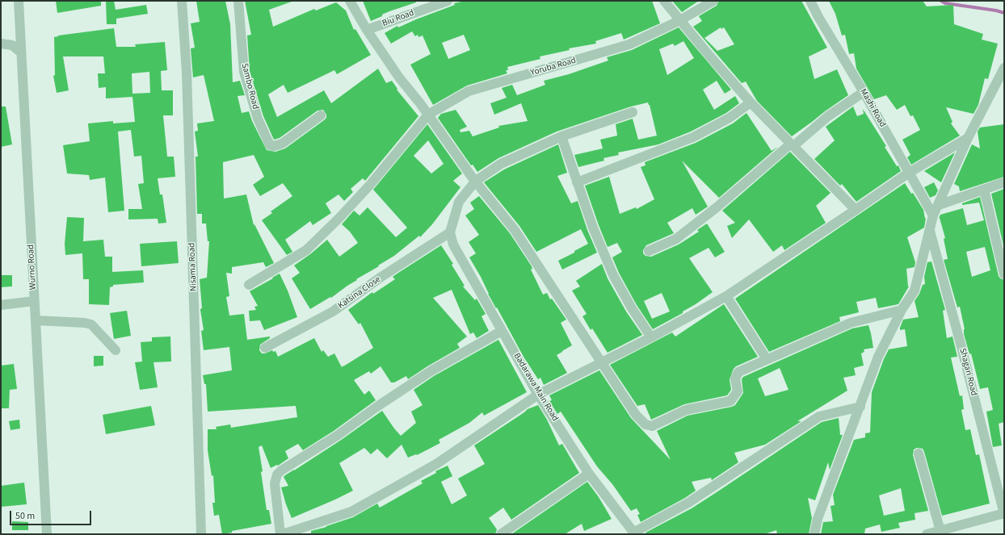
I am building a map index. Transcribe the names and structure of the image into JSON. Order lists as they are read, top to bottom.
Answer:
{
  "streets": {
    "street": [
      "Biu Road",
      "Yoruba Road",
      "Sambo Road",
      "Mashi Road",
      "Wurno Road",
      "Nisama Road",
      "Katsina Close",
      "Shagari Road",
      "Badarawa Main Road"
    ]
  },
  "crossings": [
    ["Katsina Close", "Badarawa Main Road"]
  ],
  "scale_bar": "50 m"
}
